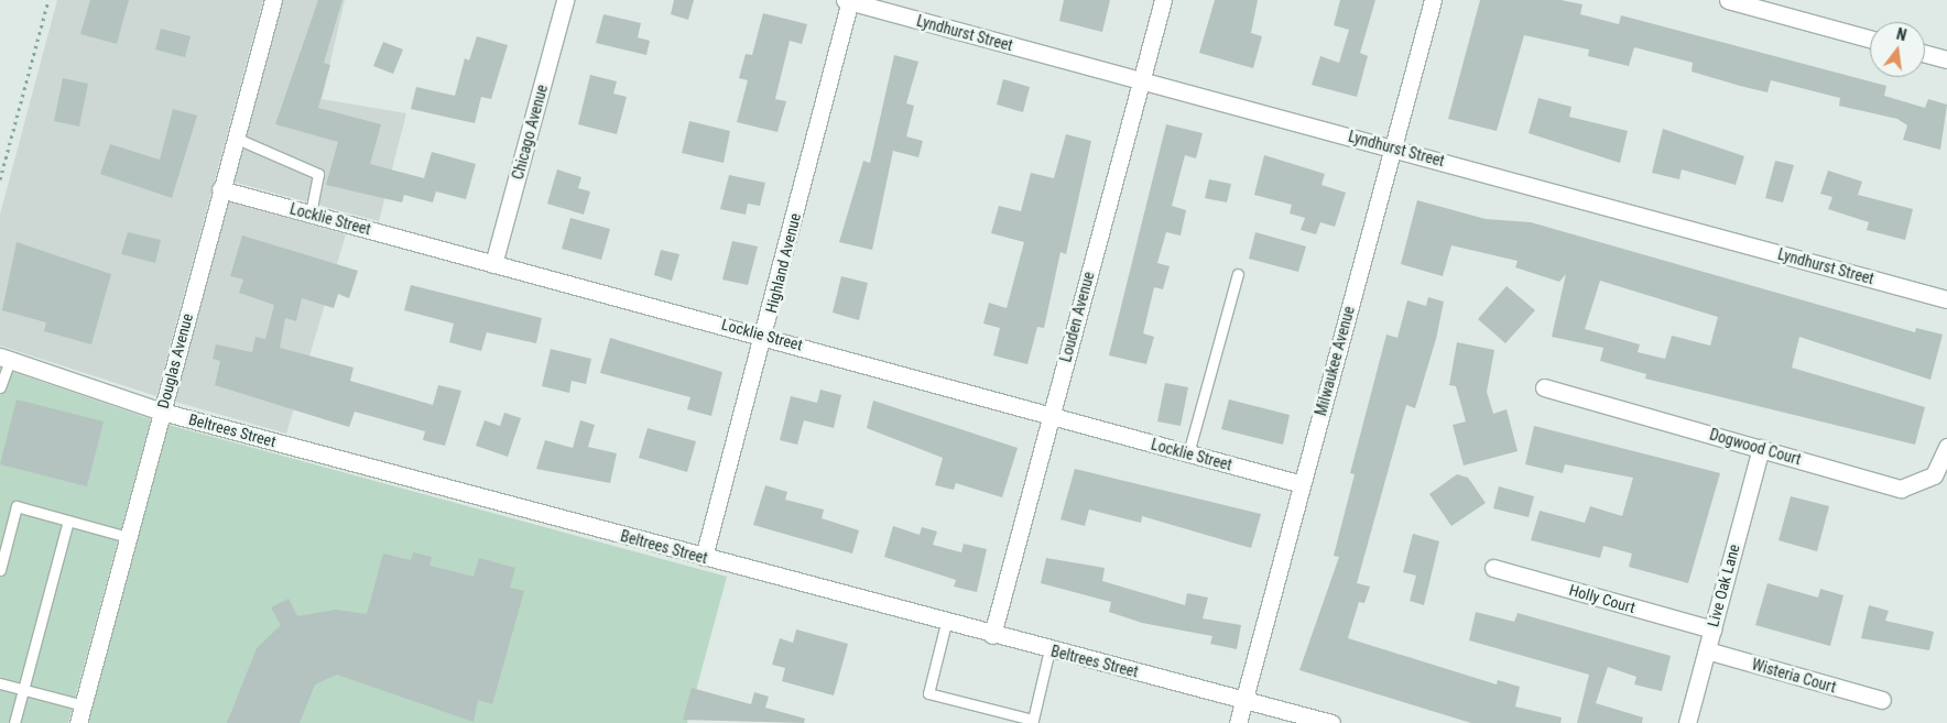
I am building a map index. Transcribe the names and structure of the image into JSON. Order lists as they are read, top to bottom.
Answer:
{
  "streets": {
    "street": [
      "Lyndhurst Street",
      "Chicago Avenue",
      "Locklie Street",
      "Highland Avenue",
      "Louden Avenue",
      "Douglas Avenue",
      "Milwaukee Avenue",
      "Beltrees Street",
      "Dogwood Court",
      "Live Oak Lane",
      "Holly Court",
      "Wisteria Court"
    ]
  },
  "crossings": [
    ["Lyndhurst Street", "Highland Avenue"],
    ["Lyndhurst Street", "Louden Avenue"],
    ["Lyndhurst Street", "Milwaukee Avenue"],
    ["Chicago Avenue", "Locklie Street"],
    ["Locklie Street", "Highland Avenue"],
    ["Locklie Street", "Louden Avenue"],
    ["Locklie Street", "Douglas Avenue"],
    ["Locklie Street", "Milwaukee Avenue"],
    ["Highland Avenue", "Beltrees Street"],
    ["Louden Avenue", "Beltrees Street"],
    ["Douglas Avenue", "Beltrees Street"],
    ["Milwaukee Avenue", "Beltrees Street"],
    ["Dogwood Court", "Live Oak Lane"],
    ["Live Oak Lane", "Holly Court"],
    ["Live Oak Lane", "Wisteria Court"]
  ],
  "north": "top"
}
